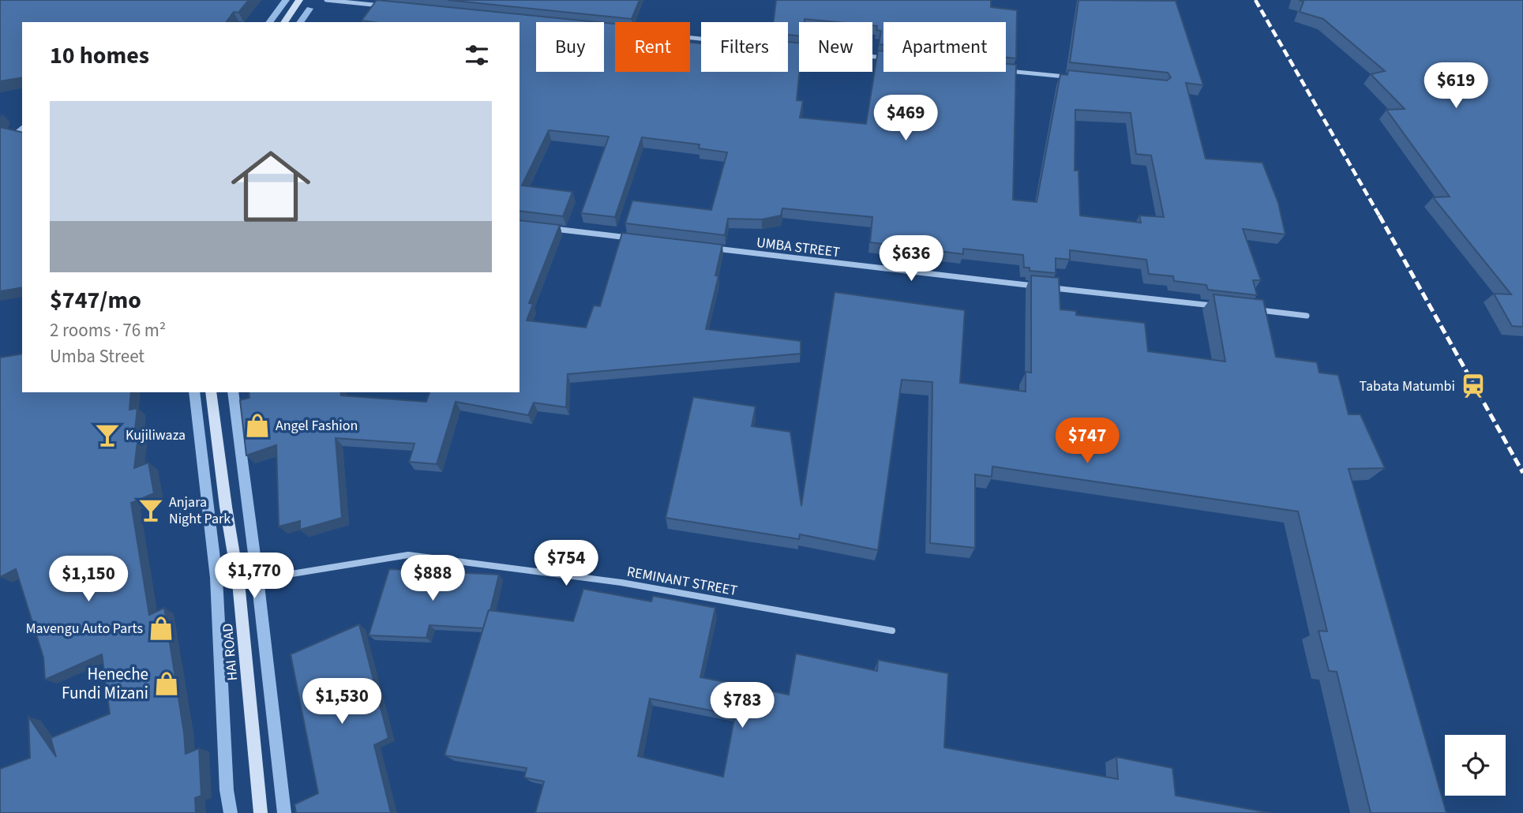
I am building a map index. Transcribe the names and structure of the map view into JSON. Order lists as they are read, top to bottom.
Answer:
{
  "streets": {
    "street": ["UMBA STREET", "REMINANT STREET", "HAI ROAD"]
  },
  "crossings": [
    ["REMINANT STREET", "HAI ROAD"]
  ],
  "places": {
    "station": ["Tabata Matumbi"],
    "shop": ["Angel Fashion", "Mavengu Auto Parts", "Heneche Fundi Mizani"],
    "bar": ["Kujiliwaza", "Anjara Night Park"]
  },
  "page": {
    "chip": [
      "Buy",
      "Rent",
      "Filters",
      "New",
      "Apartment"
    ],
    "heading": "10 homes",
    "price": [
      "$619",
      "$469",
      "$636",
      "$747",
      "$754",
      "$1,770",
      "$888",
      "$1,150",
      "$1,530",
      "$783"
    ],
    "list": [
      {
        "name": "$747/mo",
        "note": "2 rooms · 76 m² · Umba Street"
      }
    ]
  }
}
